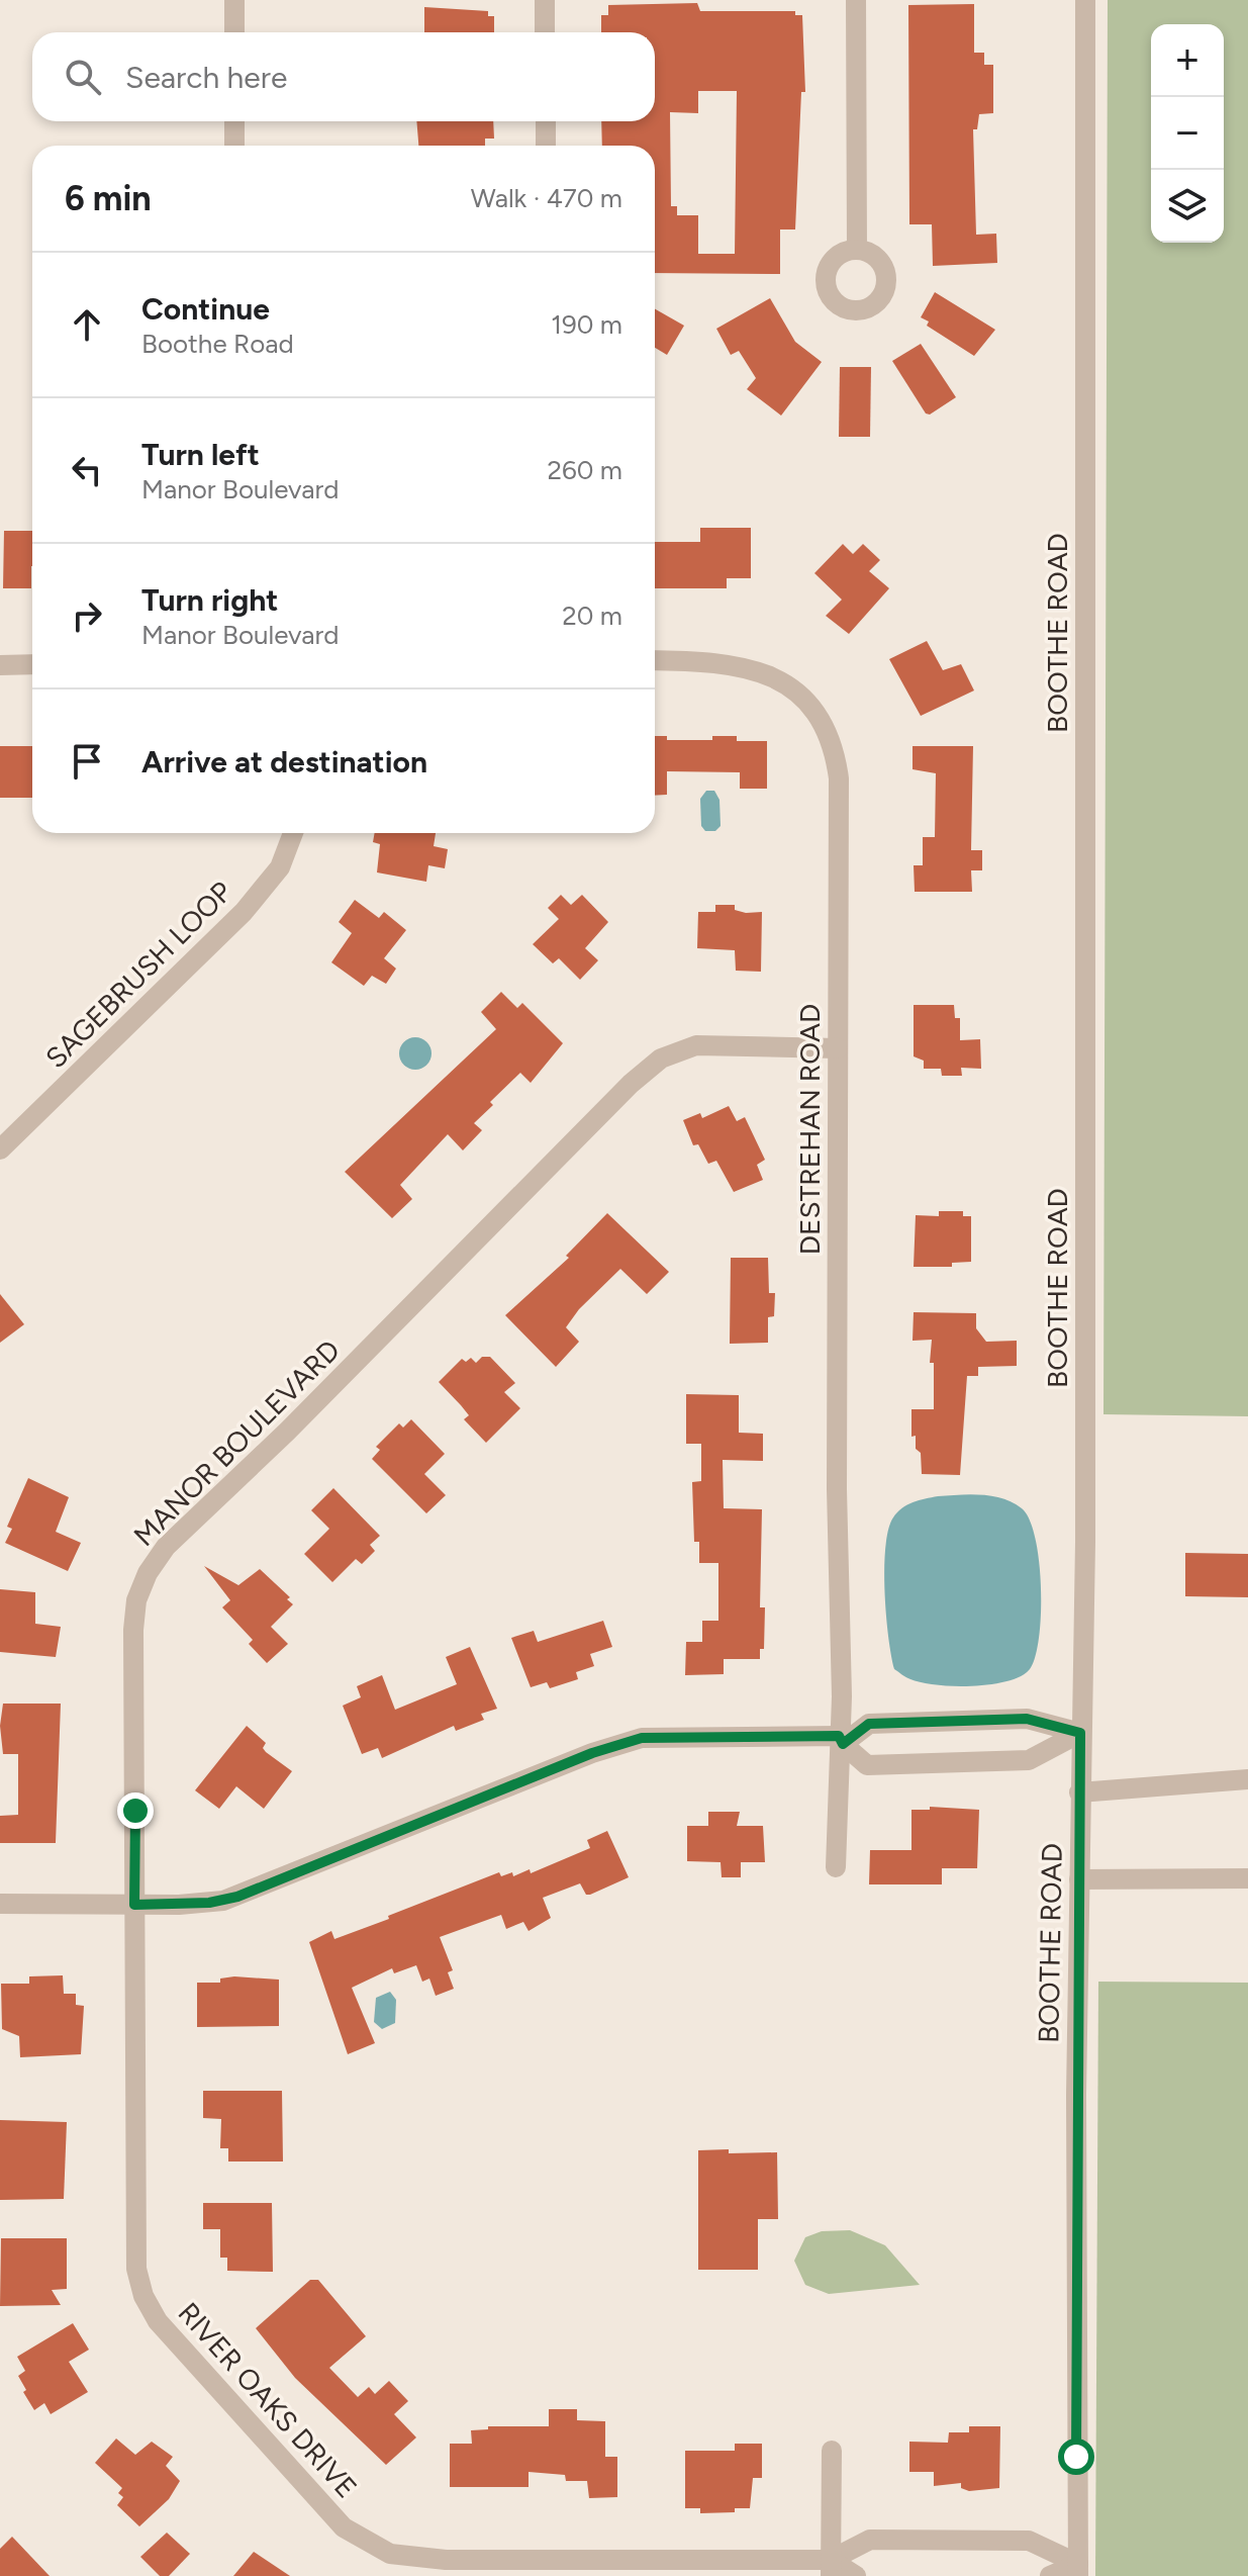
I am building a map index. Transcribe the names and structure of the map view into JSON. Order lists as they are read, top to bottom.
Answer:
{
  "streets": {
    "street": [
      "BOOTHE ROAD",
      "SAGEBRUSH LOOP",
      "DESTREHAN ROAD",
      "MANOR BOULEVARD",
      "RIVER OAKS DRIVE"
    ]
  },
  "crossings": [
    ["BOOTHE ROAD", "RIVER OAKS DRIVE"],
    ["DESTREHAN ROAD", "MANOR BOULEVARD"],
    ["MANOR BOULEVARD", "RIVER OAKS DRIVE"]
  ],
  "page": {
    "map_buttons": ["+", "−"],
    "search": "Search here",
    "heading": ["6 min", "Walk · 470 m"],
    "list": [
      ["Continue", "Boothe Road", "190 m"],
      ["Turn left", "Manor Boulevard", "260 m"],
      ["Turn right", "Manor Boulevard", "20 m"],
      "Arrive at destination"
    ]
  }
}
